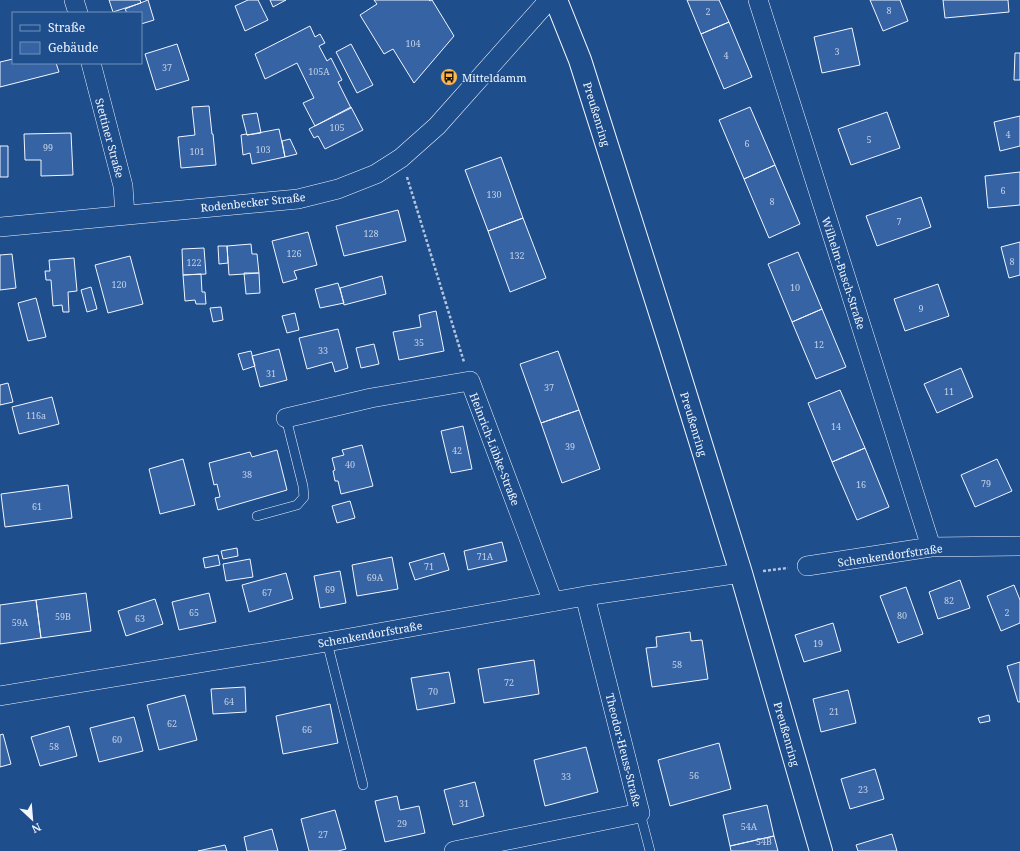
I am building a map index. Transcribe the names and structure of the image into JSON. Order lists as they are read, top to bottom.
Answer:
{
  "streets": {
    "street": [
      "Preußenring",
      "Stettiner Straße",
      "Rodenbecker Straße",
      "Wilhelm-Busch-Straße",
      "Heinrich-Lübke-Straße",
      "Schenkendorfstraße",
      "Theodor-Heuss-Straße"
    ]
  },
  "crossings": [
    ["Preußenring", "Schenkendorfstraße"],
    ["Stettiner Straße", "Rodenbecker Straße"],
    ["Wilhelm-Busch-Straße", "Schenkendorfstraße"],
    ["Heinrich-Lübke-Straße", "Schenkendorfstraße"],
    ["Schenkendorfstraße", "Theodor-Heuss-Straße"]
  ],
  "places": {
    "bus stop": ["Mitteldamm"]
  },
  "house_numbers": [
    "8",
    "2",
    "104",
    "3",
    "4",
    "37",
    "105A",
    "105",
    "4",
    "5",
    "6",
    "99",
    "103",
    "101",
    "6",
    "130",
    "8",
    "7",
    "128",
    "126",
    "132",
    "8",
    "122",
    "120",
    "10",
    "9",
    "35",
    "12",
    "33",
    "31",
    "37",
    "11",
    "116a",
    "14",
    "39",
    "42",
    "40",
    "38",
    "79",
    "16",
    "61",
    "71A",
    "71",
    "69A",
    "69",
    "67",
    "82",
    "65",
    "2",
    "80",
    "59B",
    "63",
    "59A",
    "19",
    "58",
    "72",
    "70",
    "64",
    "21",
    "62",
    "66",
    "60",
    "58",
    "56",
    "33",
    "23",
    "31",
    "29",
    "54A",
    "27",
    "54B"
  ],
  "legend": ["Straße", "Gebäude"],
  "north": "bottom right"
}
